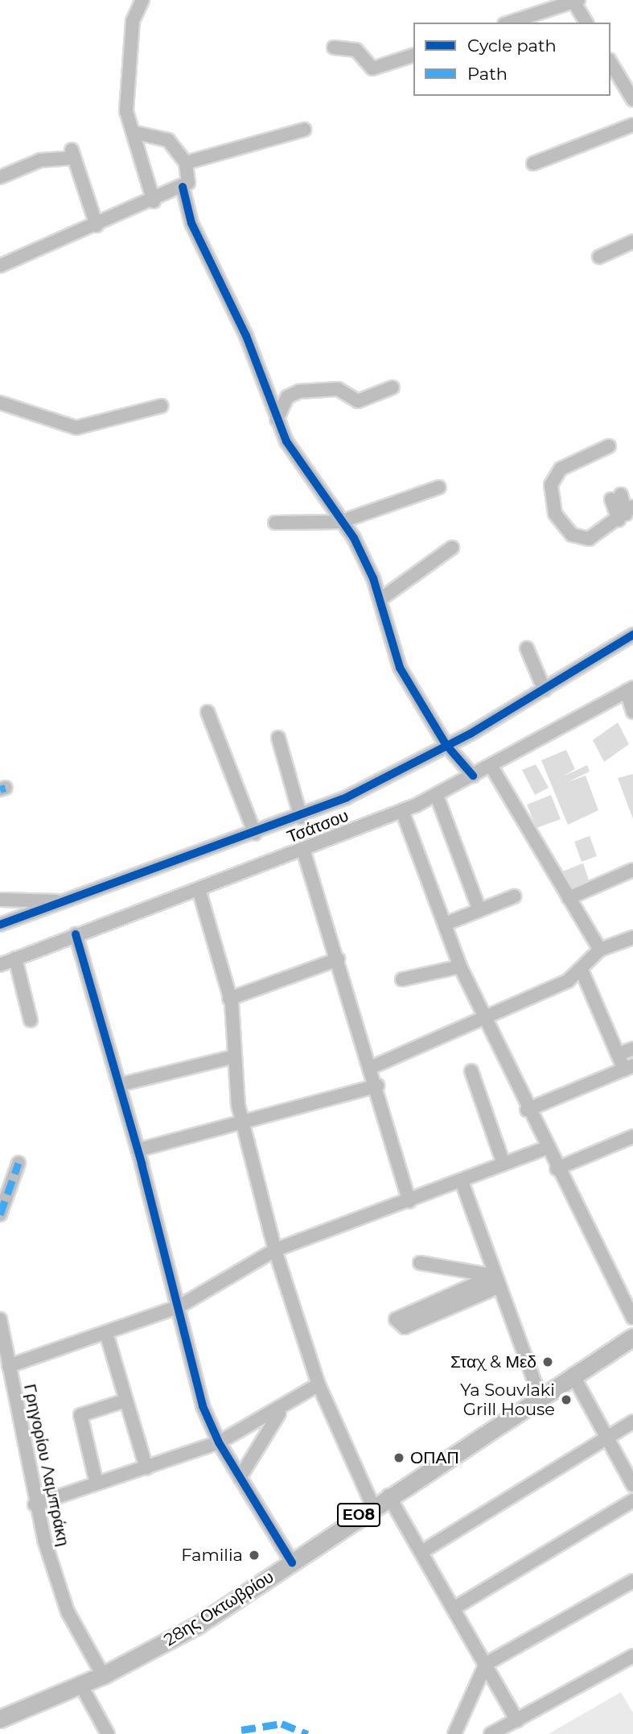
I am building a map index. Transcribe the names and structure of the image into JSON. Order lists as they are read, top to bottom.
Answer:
{
  "streets": {
    "main road": ["ΕΟ8", "28ης Οκτωβρίου"],
    "street": ["Τσάτσου", "Γρηγορίου Λαμπράκη"]
  },
  "crossings": [
    ["Γρηγορίου Λαμπράκη", "28ης Οκτωβρίου"],
    ["ΕΟ8", "28ης Οκτωβρίου"]
  ],
  "places": [
    "Σταχ & Μεδ",
    "Ya Souvlaki Grill House",
    "ΟΠΑΠ",
    "Familia"
  ],
  "legend": ["Cycle path", "Path"]
}
